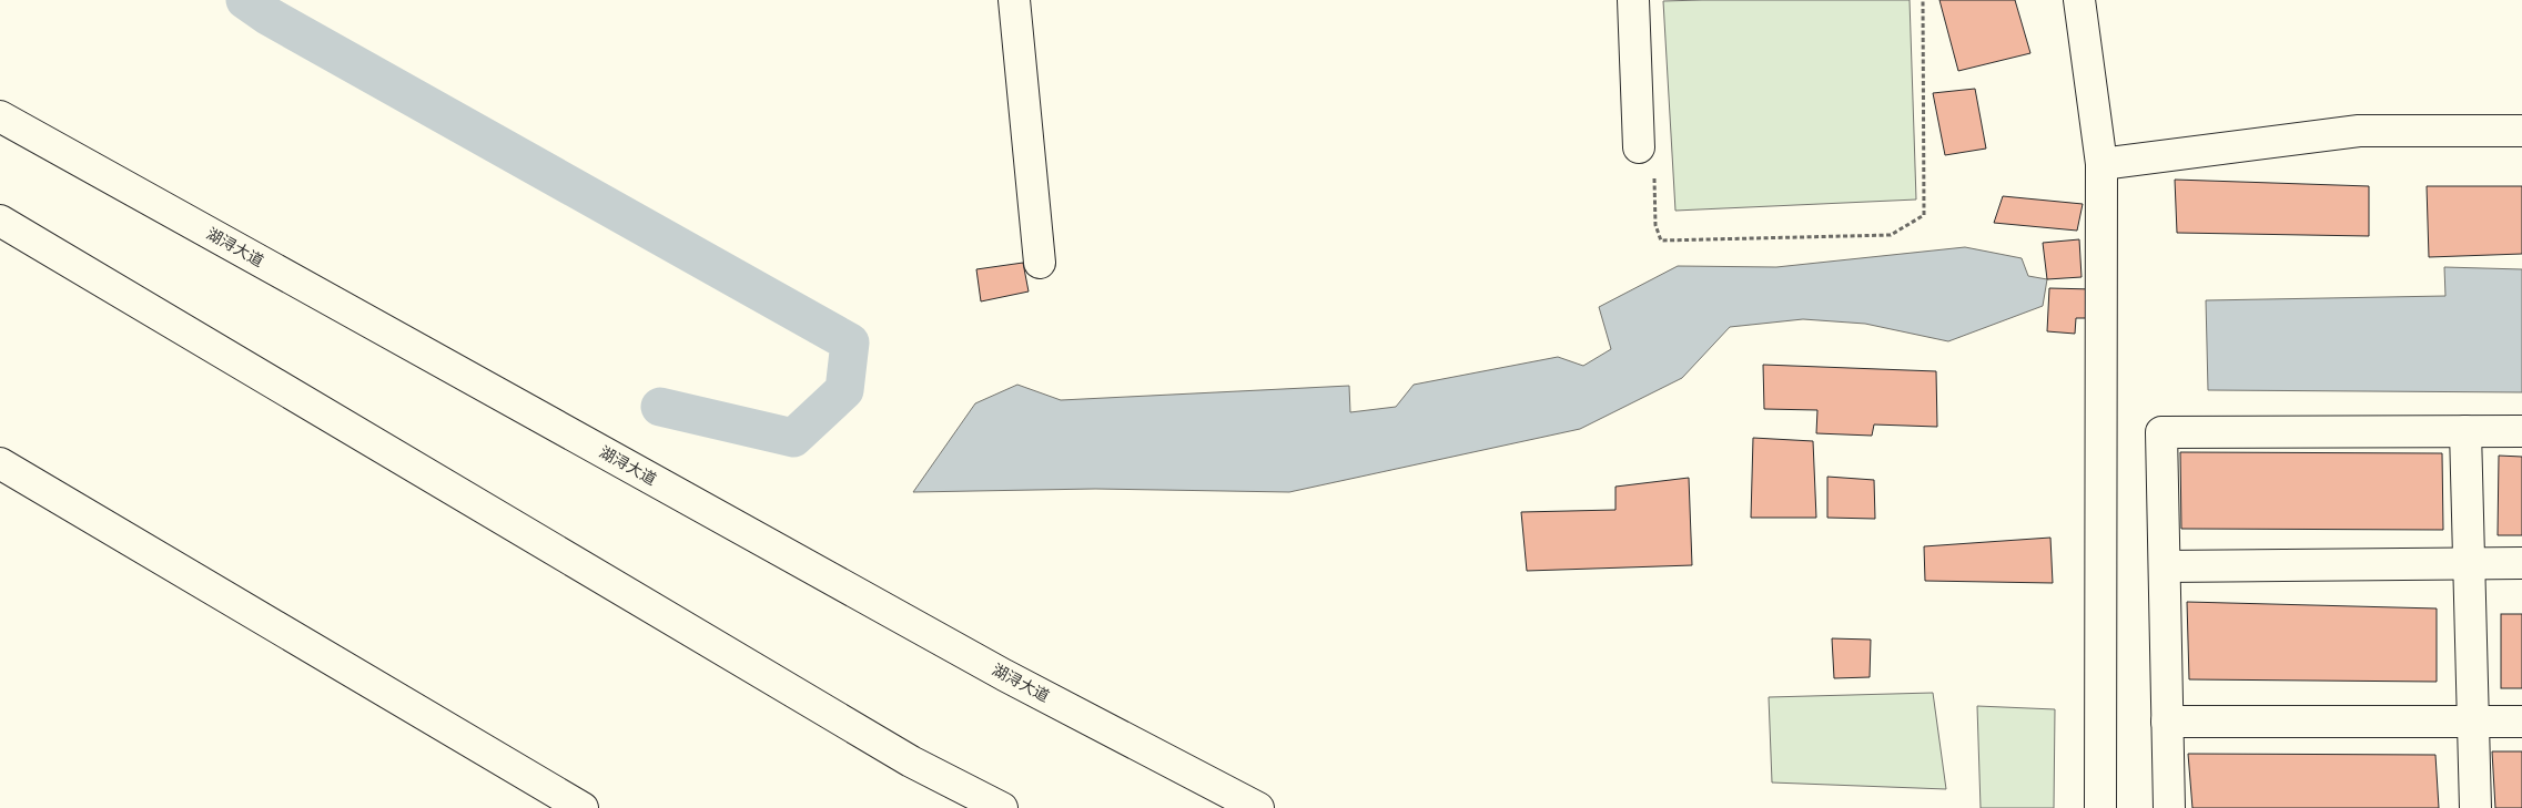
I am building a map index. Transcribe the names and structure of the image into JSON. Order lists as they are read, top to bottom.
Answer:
{
  "streets": {
    "street": ["湖浔大道"]
  }
}
